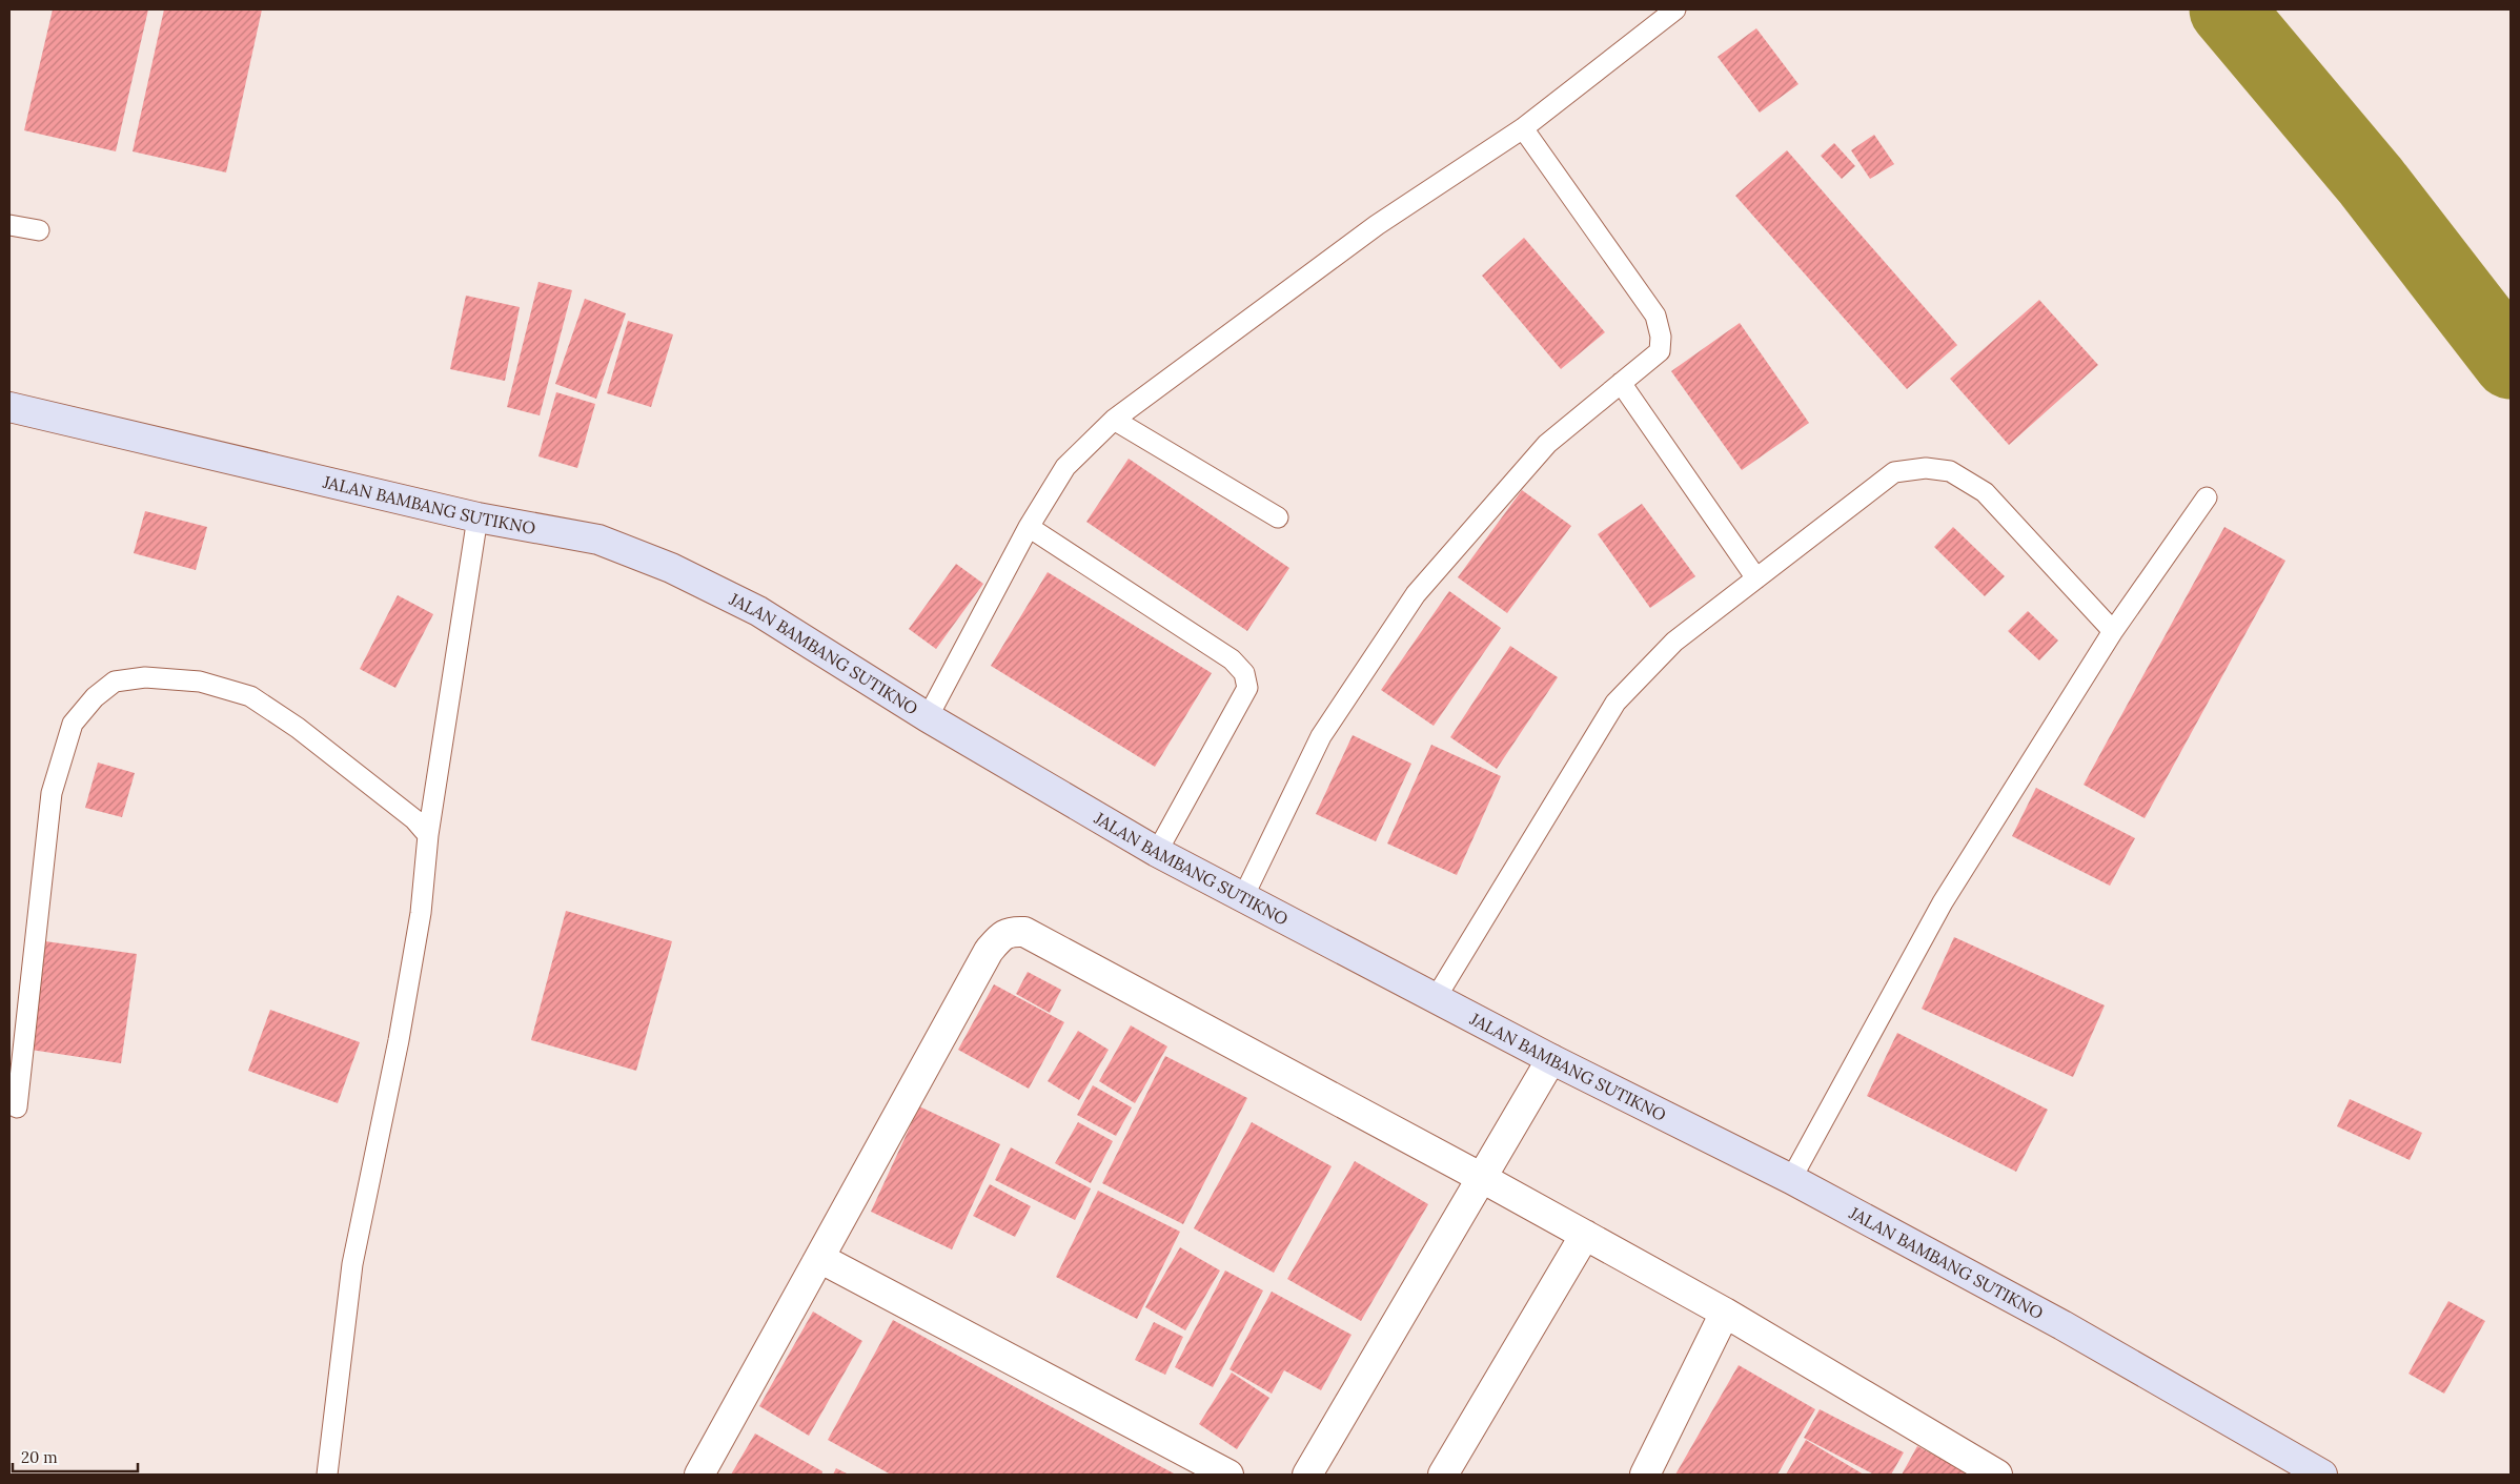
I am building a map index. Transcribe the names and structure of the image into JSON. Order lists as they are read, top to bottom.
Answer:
{
  "streets": {
    "street": ["JALAN BAMBANG SUTIKNO"]
  },
  "scale_bar": "20 m"
}
